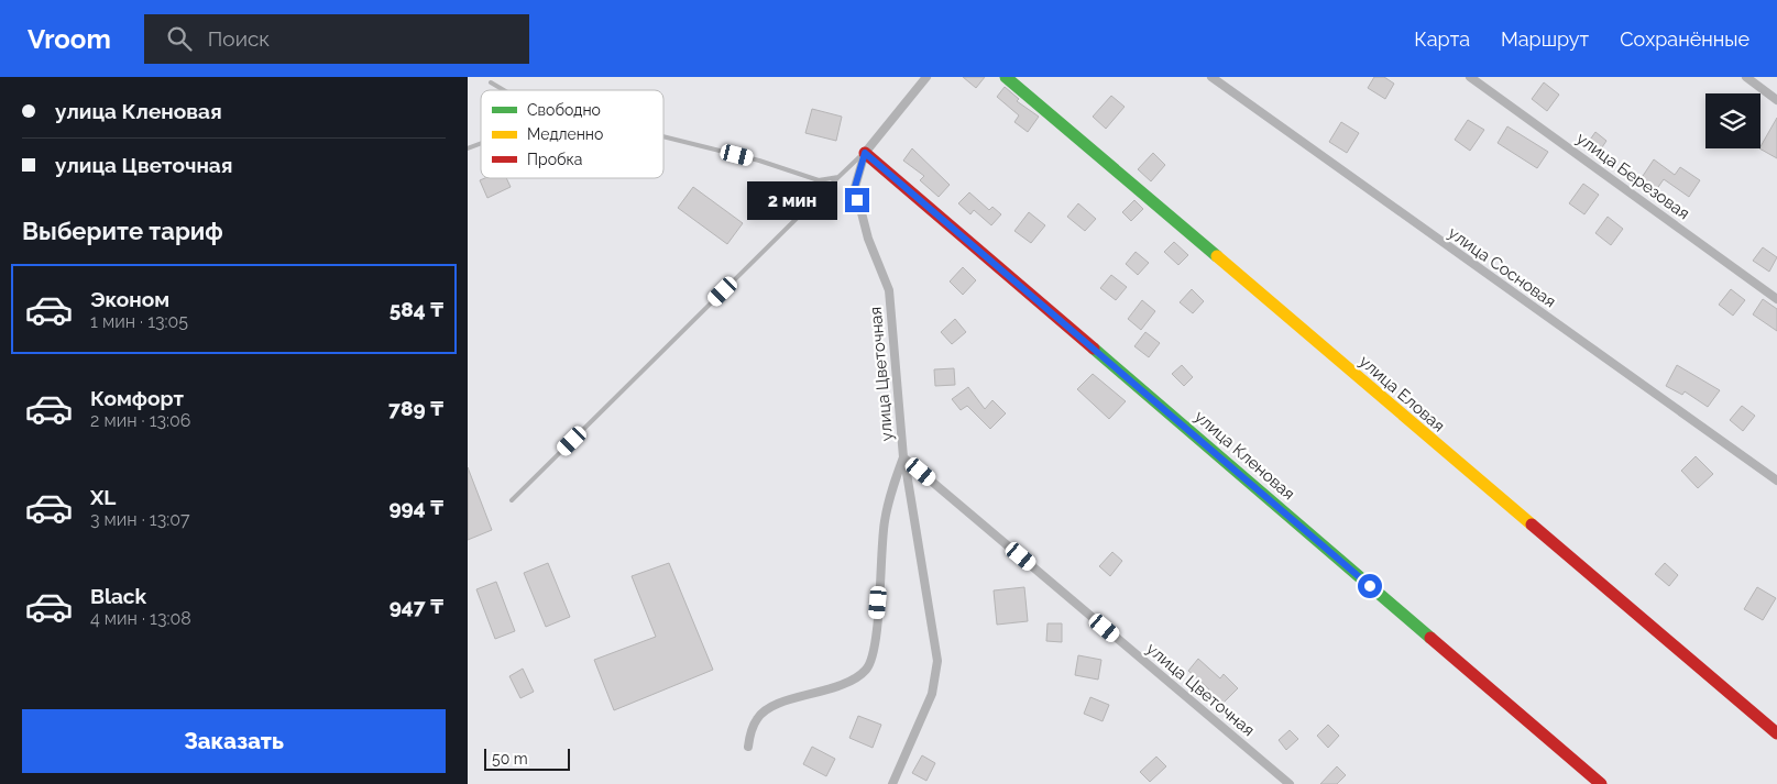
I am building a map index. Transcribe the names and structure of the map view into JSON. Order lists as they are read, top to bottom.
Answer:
{
  "streets": {
    "street": [
      "улица Березовая",
      "улица Сосновая",
      "улица Цветочная",
      "улица Еловая",
      "улица Кленовая"
    ]
  },
  "crossings": [
    ["улица Цветочная", "улица Кленовая"]
  ],
  "legend": ["Свободно", "Медленно", "Пробка"],
  "scale_bar": "50 m",
  "page": {
    "header": "Vroom",
    "search": "Поиск",
    "nav": ["Карта", "Маршрут", "Сохранённые"],
    "banner": ["улица Кленовая", "улица Цветочная"],
    "bubble": "2 мин",
    "heading": "Выберите тариф",
    "list": [
      {
        "name": "Эконом",
        "note": "1 мин · 13:05",
        "value": "584 ₸"
      },
      {
        "name": "Комфорт",
        "note": "2 мин · 13:06",
        "value": "789 ₸"
      },
      {
        "name": "XL",
        "note": "3 мин · 13:07",
        "value": "994 ₸"
      },
      {
        "name": "Black",
        "note": "4 мин · 13:08",
        "value": "947 ₸"
      }
    ],
    "buttons": "Заказать",
    "scale": "50 m"
  }
}
